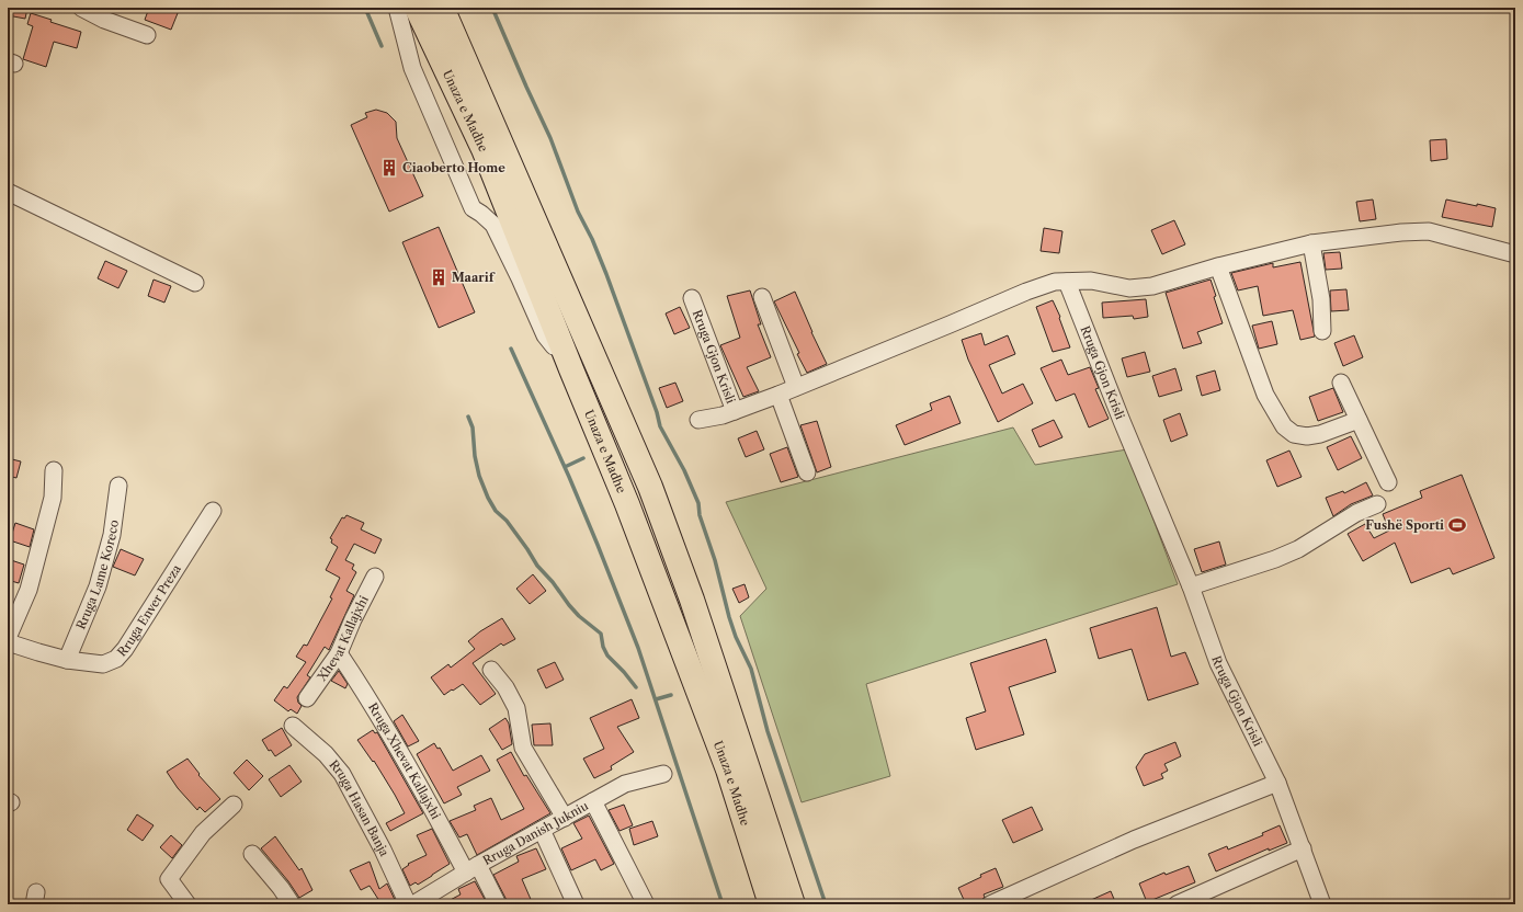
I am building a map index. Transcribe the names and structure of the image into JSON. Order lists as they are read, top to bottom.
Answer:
{
  "streets": {
    "highway": ["Unaza e Madhe"],
    "street": [
      "Rruga Gjon Krisli",
      "Rruga Lame Koreco",
      "Rruga Enver Preza",
      "Xhevat Kallajxhi",
      "Rruga Xhevat Kallajxhi",
      "Rruga Hasan Banja",
      "Rruga Danish Jukniu"
    ]
  },
  "crossings": [
    ["Rruga Lame Koreco", "Rruga Enver Preza"],
    ["Xhevat Kallajxhi", "Rruga Xhevat Kallajxhi"],
    ["Rruga Xhevat Kallajxhi", "Rruga Danish Jukniu"]
  ],
  "places": {
    "building": ["Ciaoberto Home", "Maarif"],
    "sports": ["Fushë Sporti"]
  }
}
